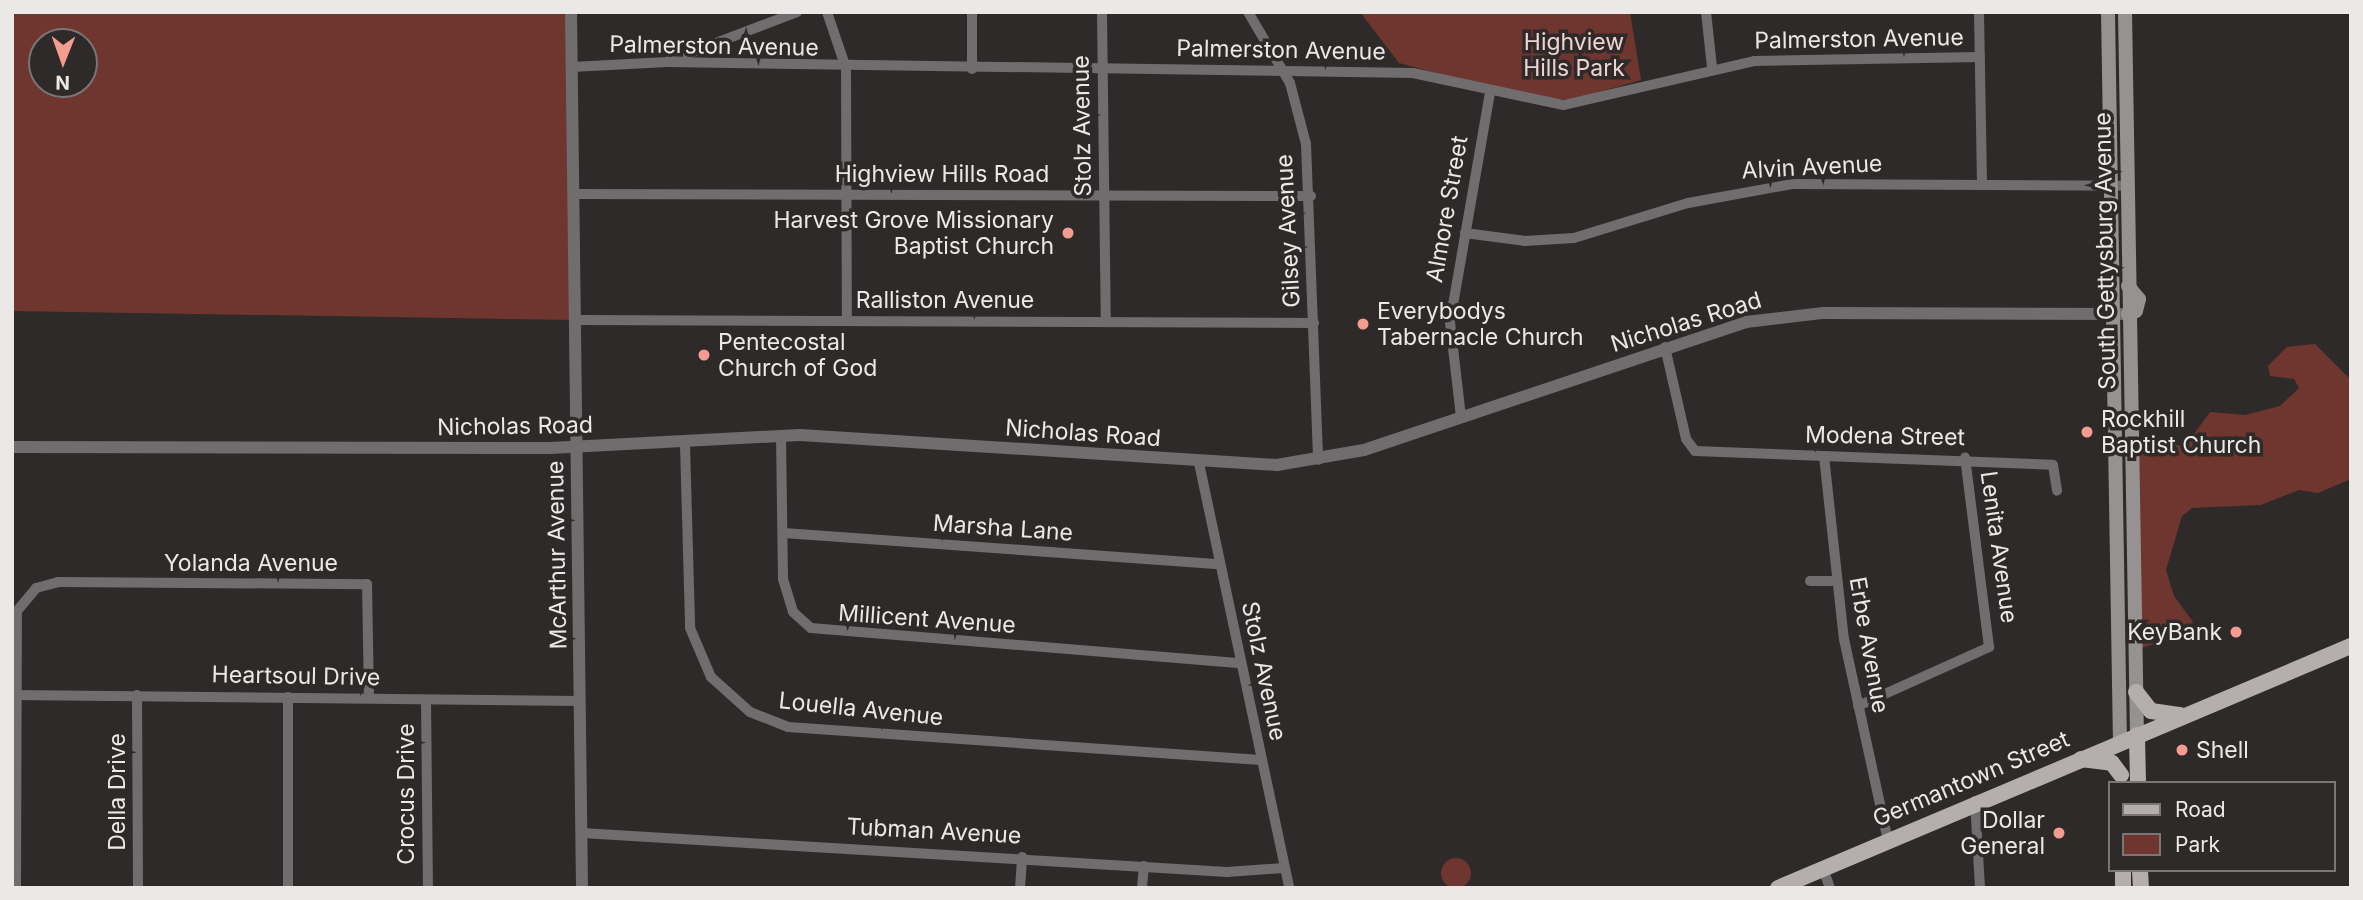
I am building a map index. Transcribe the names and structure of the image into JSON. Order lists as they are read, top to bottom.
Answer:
{
  "streets": {
    "main road": ["South Gettysburg Avenue", "Germantown Street"],
    "street": [
      "Palmerston Avenue",
      "Stolz Avenue",
      "Alvin Avenue",
      "Highview Hills Road",
      "Almore Street",
      "Gilsey Avenue",
      "Ralliston Avenue",
      "Nicholas Road",
      "Modena Street",
      "Marsha Lane",
      "Lenita Avenue",
      "McArthur Avenue",
      "Yolanda Avenue",
      "Millicent Avenue",
      "Erbe Avenue",
      "Heartsoul Drive",
      "Louella Avenue",
      "Della Drive",
      "Crocus Drive",
      "Tubman Avenue"
    ]
  },
  "crossings": [
    ["Palmerston Avenue", "Stolz Avenue"],
    ["Palmerston Avenue", "Almore Street"],
    ["Palmerston Avenue", "Gilsey Avenue"],
    ["Palmerston Avenue", "McArthur Avenue"],
    ["Stolz Avenue", "Highview Hills Road"],
    ["Stolz Avenue", "Ralliston Avenue"],
    ["Stolz Avenue", "Nicholas Road"],
    ["Stolz Avenue", "Marsha Lane"],
    ["Stolz Avenue", "Millicent Avenue"],
    ["Stolz Avenue", "Louella Avenue"],
    ["Stolz Avenue", "Tubman Avenue"],
    ["Alvin Avenue", "Almore Street"],
    ["Alvin Avenue", "South Gettysburg Avenue"],
    ["Highview Hills Road", "Gilsey Avenue"],
    ["Highview Hills Road", "McArthur Avenue"],
    ["Almore Street", "Nicholas Road"],
    ["Gilsey Avenue", "Ralliston Avenue"],
    ["Gilsey Avenue", "Nicholas Road"],
    ["South Gettysburg Avenue", "Nicholas Road"],
    ["South Gettysburg Avenue", "Germantown Street"],
    ["Ralliston Avenue", "McArthur Avenue"],
    ["Nicholas Road", "Modena Street"],
    ["Nicholas Road", "McArthur Avenue"],
    ["Nicholas Road", "Millicent Avenue"],
    ["Nicholas Road", "Louella Avenue"],
    ["Modena Street", "Lenita Avenue"],
    ["Modena Street", "Erbe Avenue"],
    ["Marsha Lane", "Millicent Avenue"],
    ["Lenita Avenue", "Erbe Avenue"],
    ["McArthur Avenue", "Heartsoul Drive"],
    ["McArthur Avenue", "Tubman Avenue"],
    ["Yolanda Avenue", "Heartsoul Drive"],
    ["Erbe Avenue", "Germantown Street"],
    ["Heartsoul Drive", "Della Drive"],
    ["Heartsoul Drive", "Crocus Drive"]
  ],
  "parks": ["Highview Hills Park"],
  "places": [
    "Harvest Grove Missionary Baptist Church",
    "Everybodys Tabernacle Church",
    "Pentecostal Church of God",
    "Rockhill Baptist Church",
    "KeyBank",
    "Shell",
    "Dollar General"
  ],
  "legend": ["Road", "Park"],
  "north": "bottom"
}
